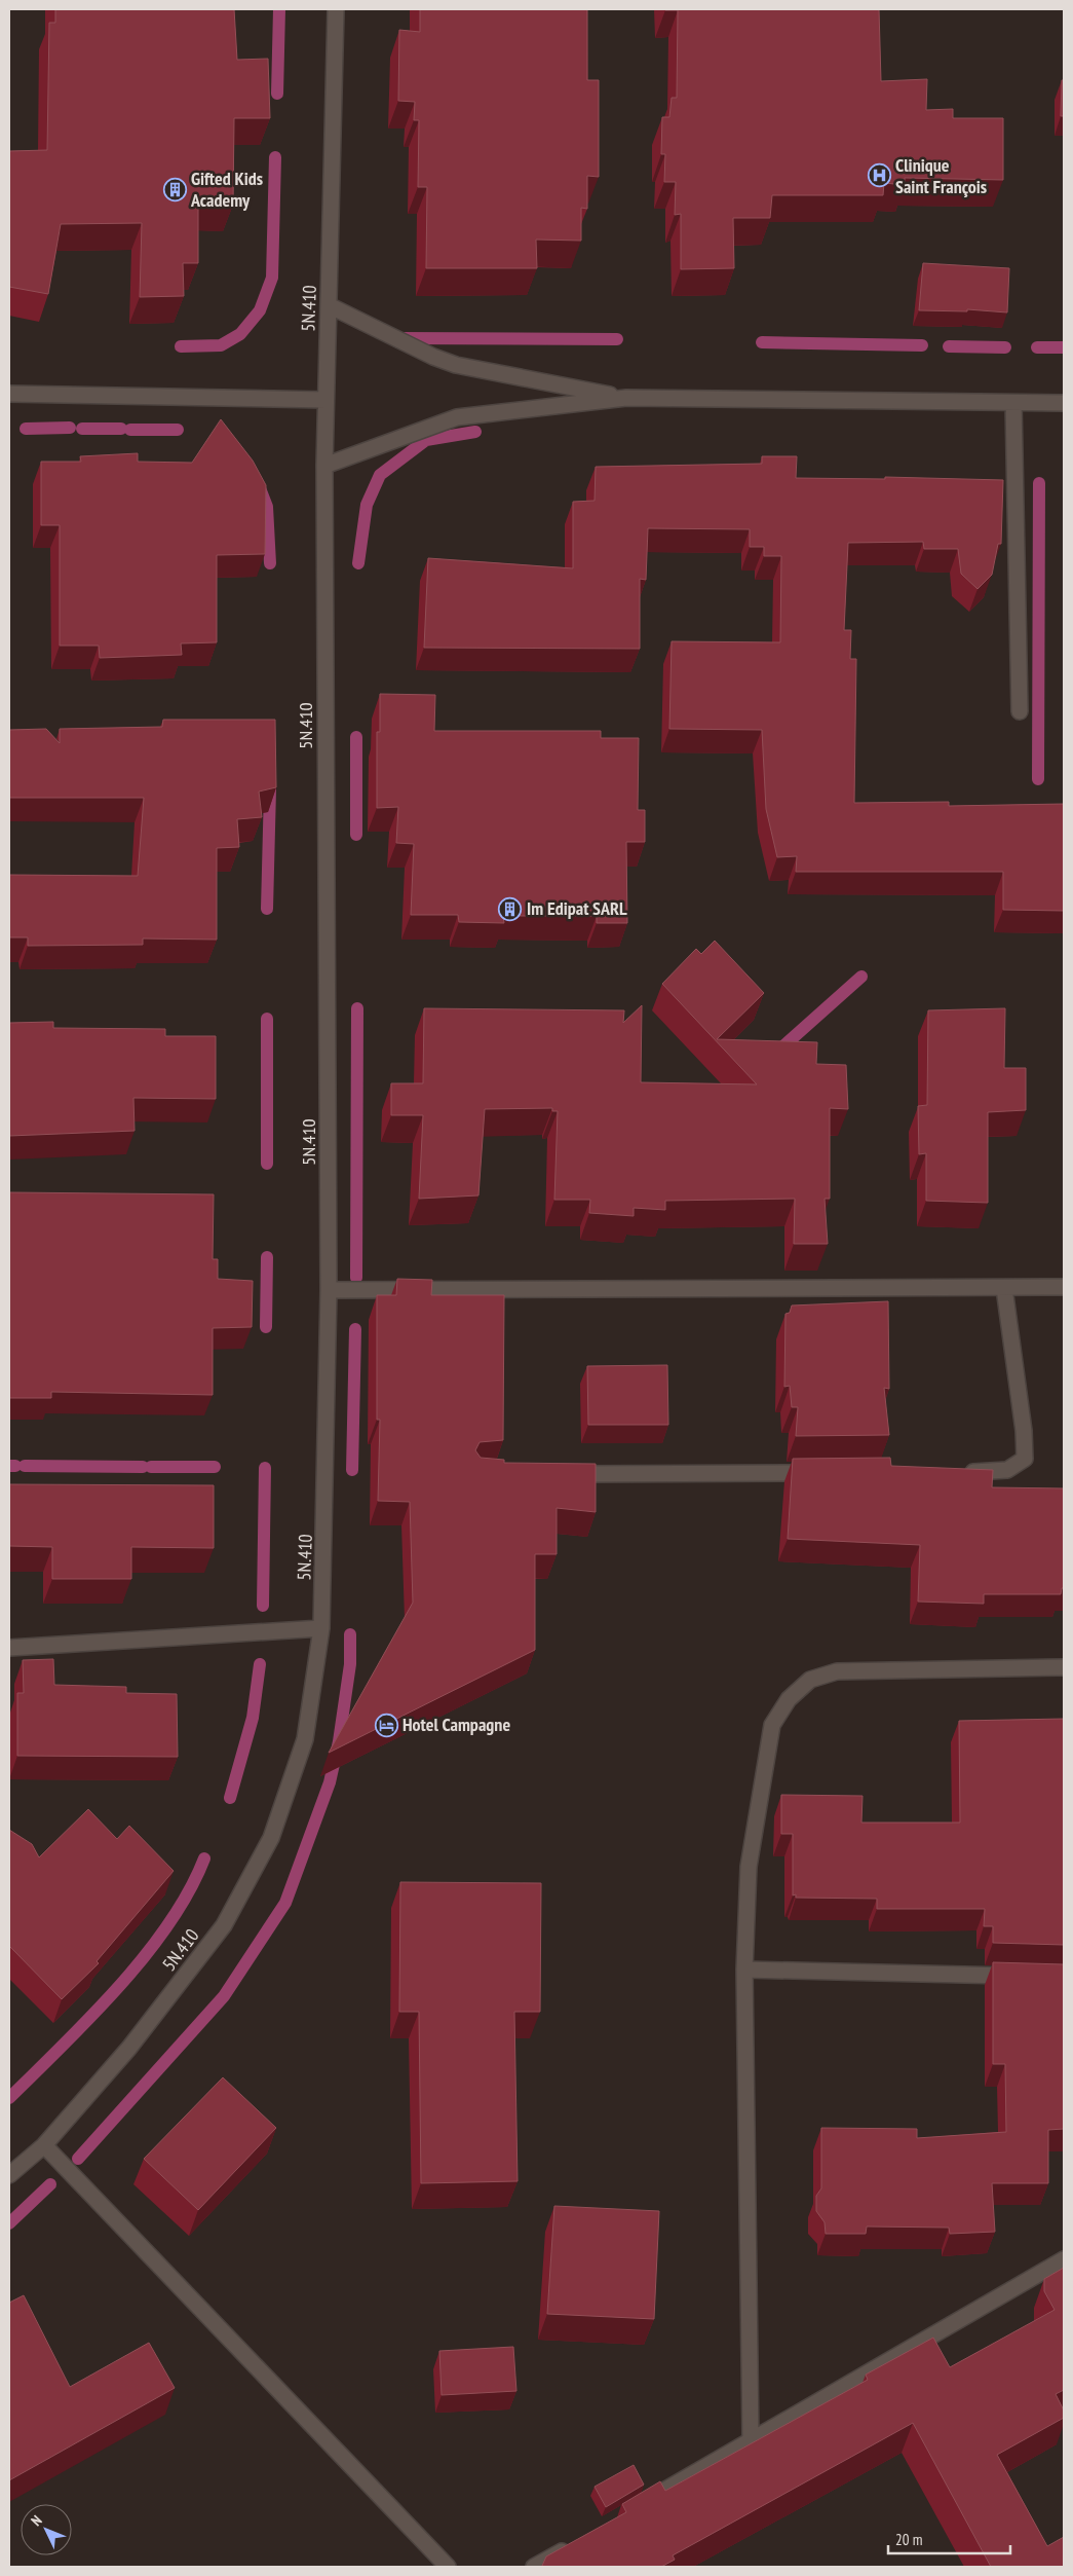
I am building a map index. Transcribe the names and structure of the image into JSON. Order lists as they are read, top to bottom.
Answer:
{
  "streets": {
    "street": ["5N.410"]
  },
  "places": {
    "hospital": ["Clinique Saint François"],
    "building": ["Gifted Kids Academy", "Im Edipat SARL"],
    "hotel": ["Hotel Campagne"]
  },
  "scale_bar": "20 m",
  "north": "top left"
}
